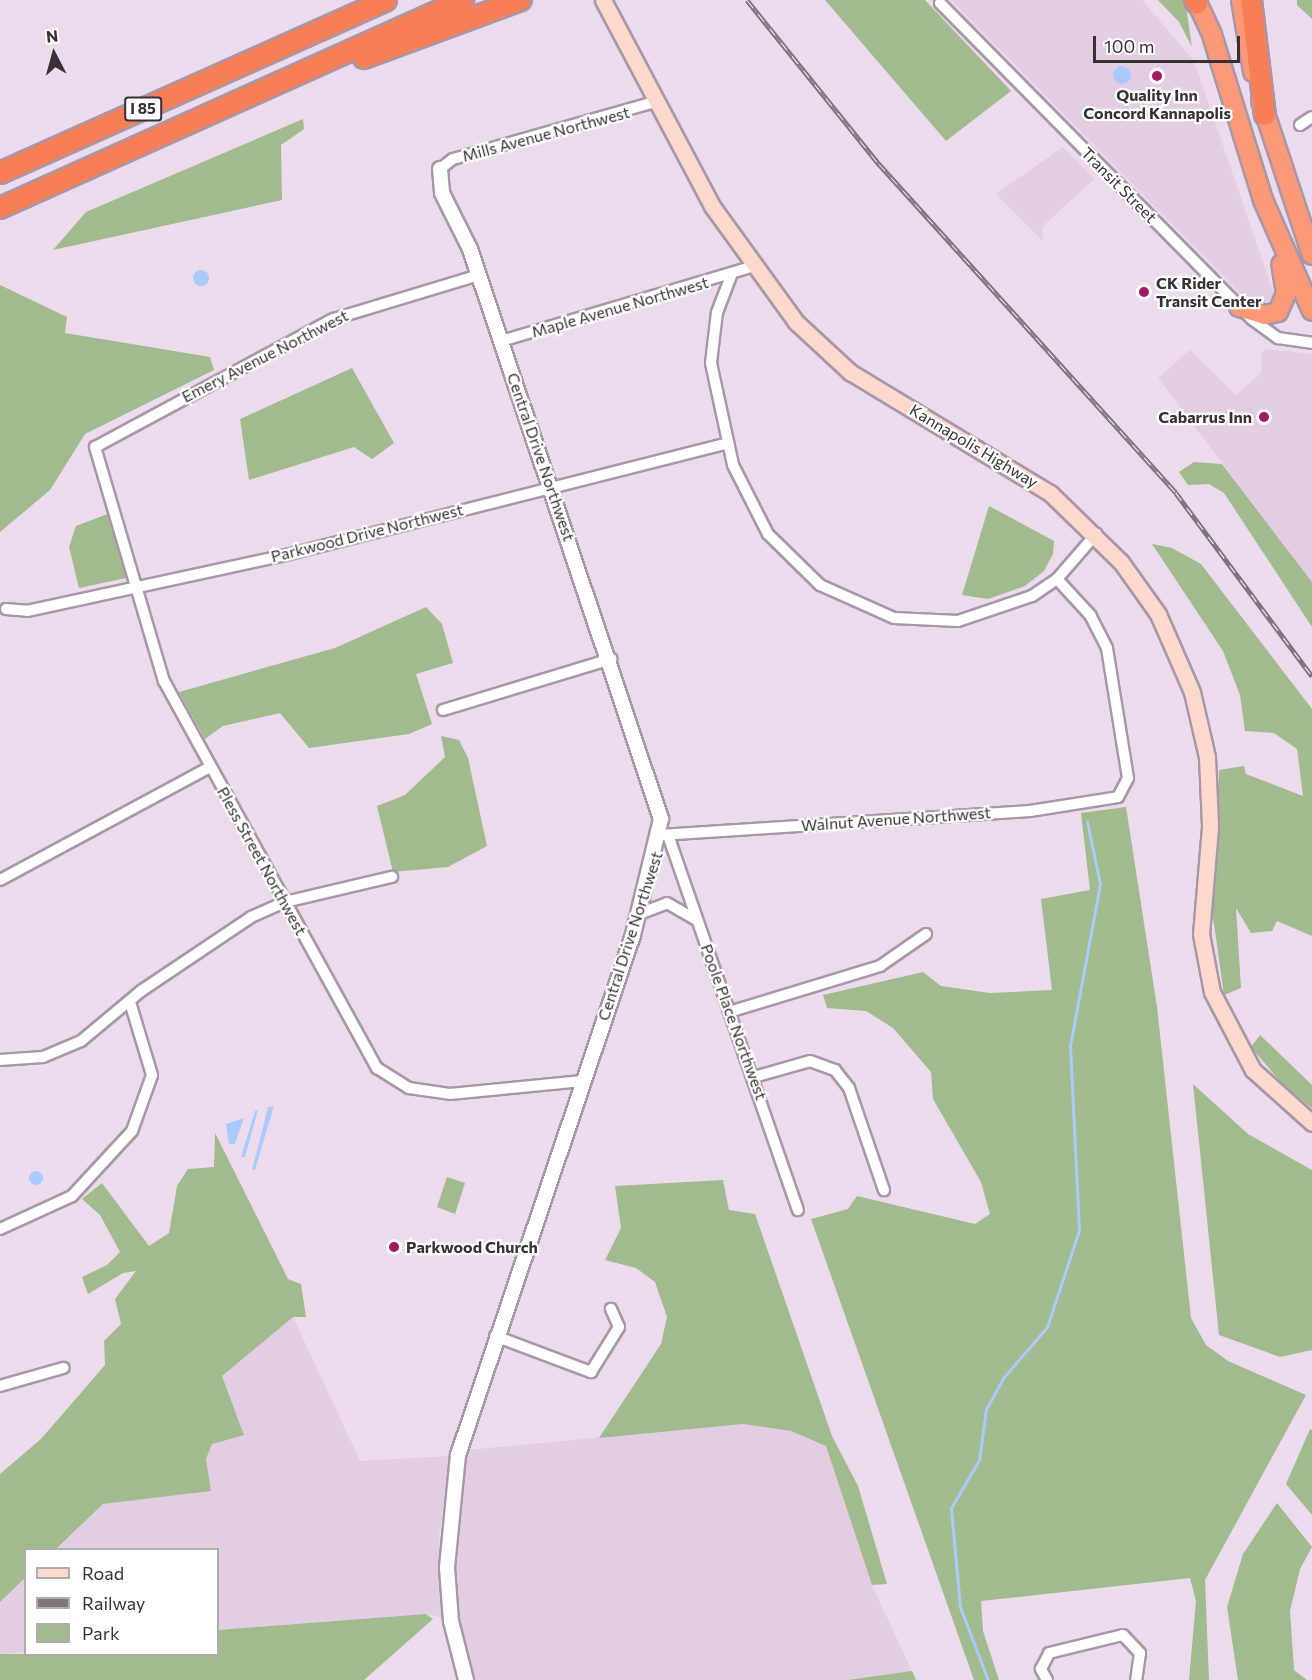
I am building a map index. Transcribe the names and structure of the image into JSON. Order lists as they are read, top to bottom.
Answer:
{
  "streets": {
    "highway": ["I 85"],
    "main road": ["Kannapolis Highway"],
    "street": [
      "Mills Avenue Northwest",
      "Transit Street",
      "Maple Avenue Northwest",
      "Emery Avenue Northwest",
      "Central Drive Northwest",
      "Parkwood Drive Northwest",
      "Walnut Avenue Northwest",
      "Pless Street Northwest",
      "Poole Place Northwest"
    ]
  },
  "crossings": [
    ["Mills Avenue Northwest", "Kannapolis Highway"],
    ["Mills Avenue Northwest", "Central Drive Northwest"],
    ["Maple Avenue Northwest", "Kannapolis Highway"],
    ["Maple Avenue Northwest", "Central Drive Northwest"],
    ["Emery Avenue Northwest", "Central Drive Northwest"],
    ["Emery Avenue Northwest", "Pless Street Northwest"],
    ["Central Drive Northwest", "Parkwood Drive Northwest"],
    ["Central Drive Northwest", "Walnut Avenue Northwest"],
    ["Central Drive Northwest", "Pless Street Northwest"],
    ["Central Drive Northwest", "Poole Place Northwest"],
    ["Parkwood Drive Northwest", "Pless Street Northwest"],
    ["Walnut Avenue Northwest", "Poole Place Northwest"]
  ],
  "places": [
    "Quality Inn Concord Kannapolis",
    "CK Rider Transit Center",
    "Cabarrus Inn",
    "Parkwood Church"
  ],
  "legend": ["Road", "Railway", "Park"],
  "scale_bar": "100 m",
  "north": "top"
}
